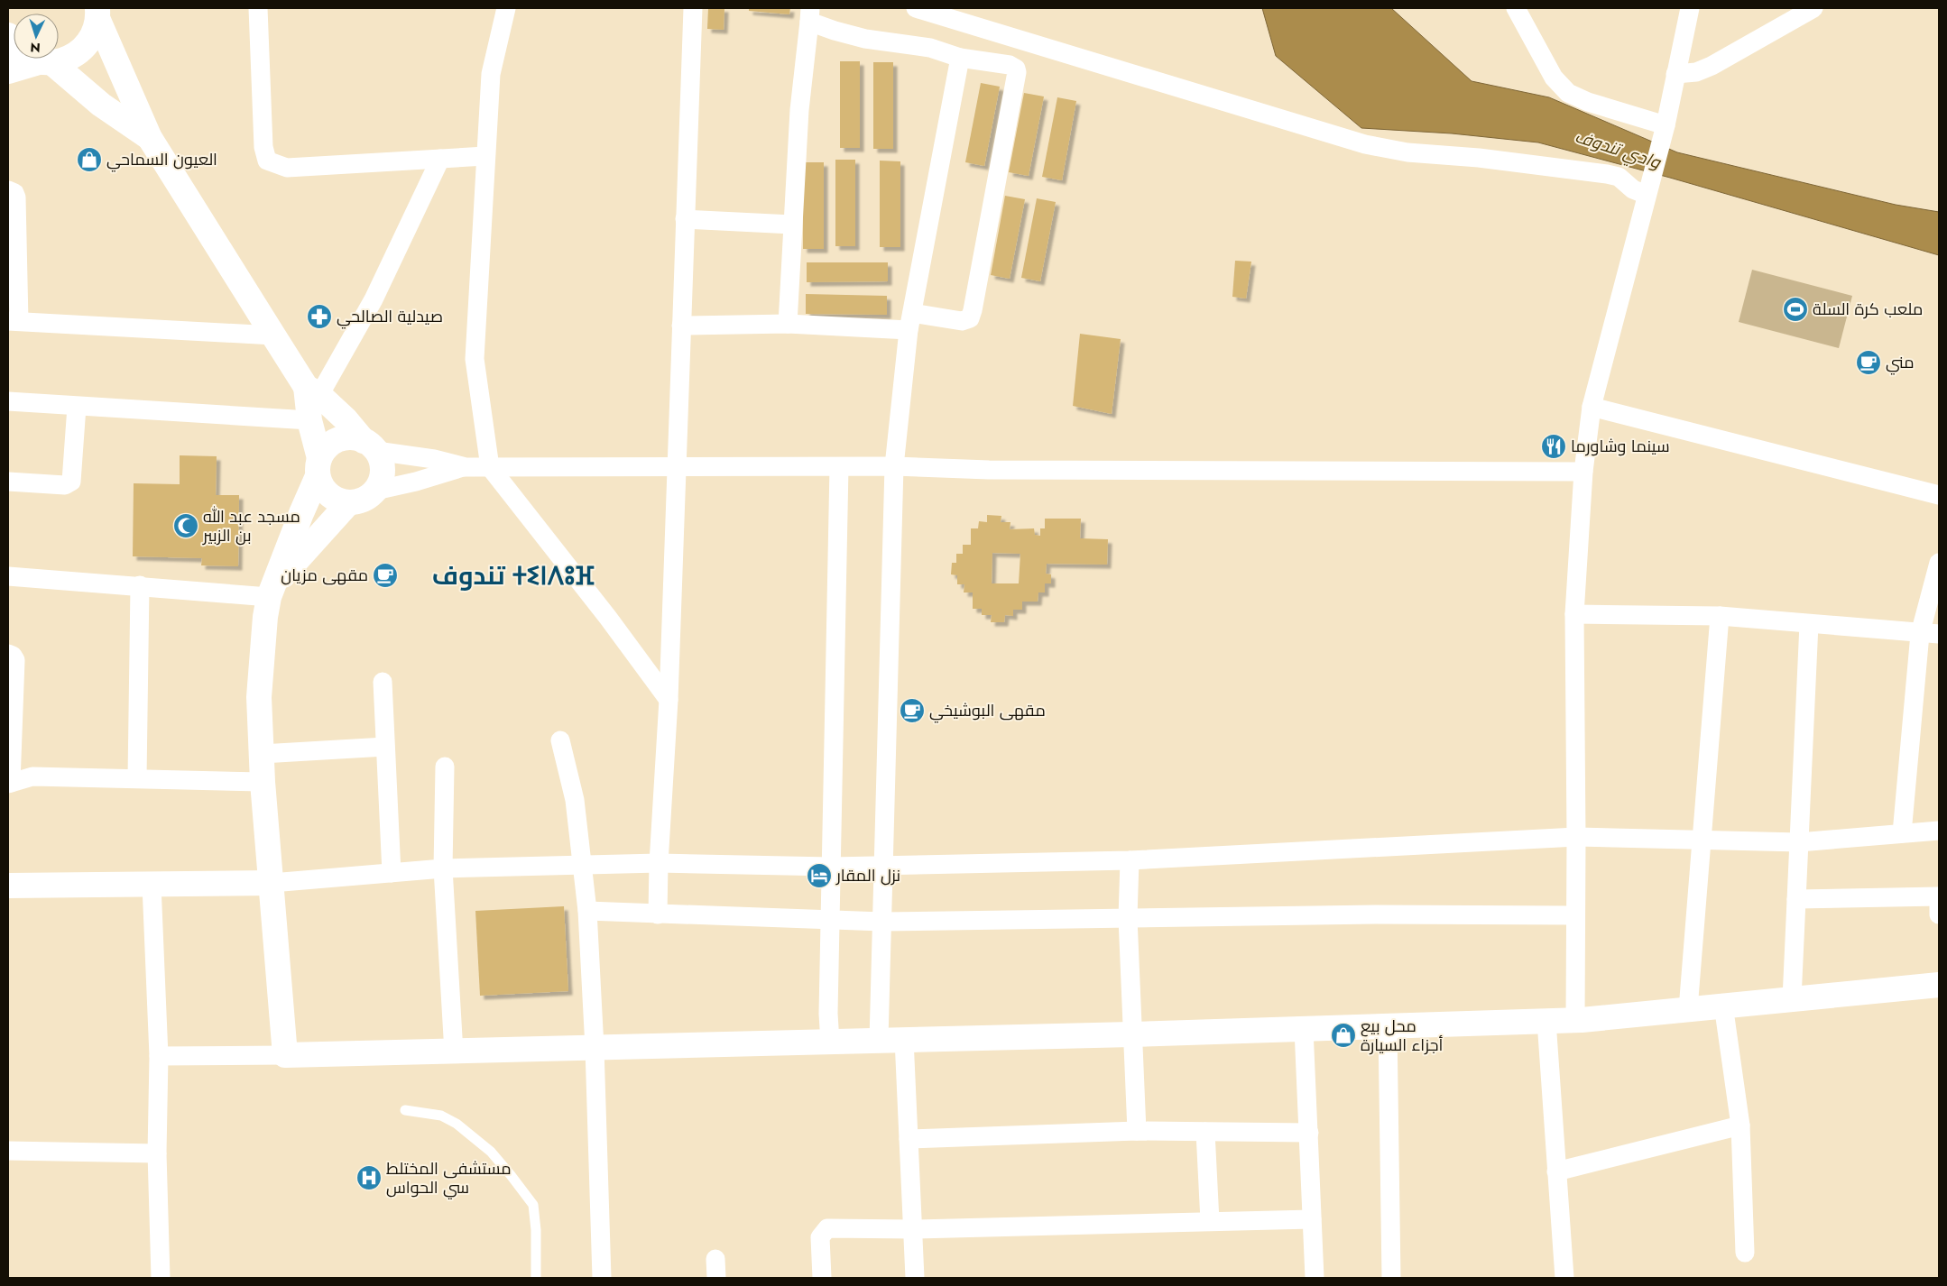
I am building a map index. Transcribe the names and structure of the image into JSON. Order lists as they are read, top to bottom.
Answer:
{
  "districts": ["تندوف ⵜⵉⵏⴷⵓⴼ"],
  "water": ["وادي تندوف"],
  "places": {
    "shop": ["العيون السماحي", "محل بيع أجزاء السيارة"],
    "sports": ["ملعب كرة السلة"],
    "pharmacy": ["صيدلية الصالحي"],
    "cafe": ["مني", "مقهى مزيان", "مقهى البوشيخي"],
    "restaurant": ["سينما وشاورما"],
    "mosque": ["مسجد عبد الله بن الزبير"],
    "hotel": ["نزل المقار"],
    "hospital": ["مستشفى المختلط سي الحواس"]
  },
  "north": "bottom"
}
